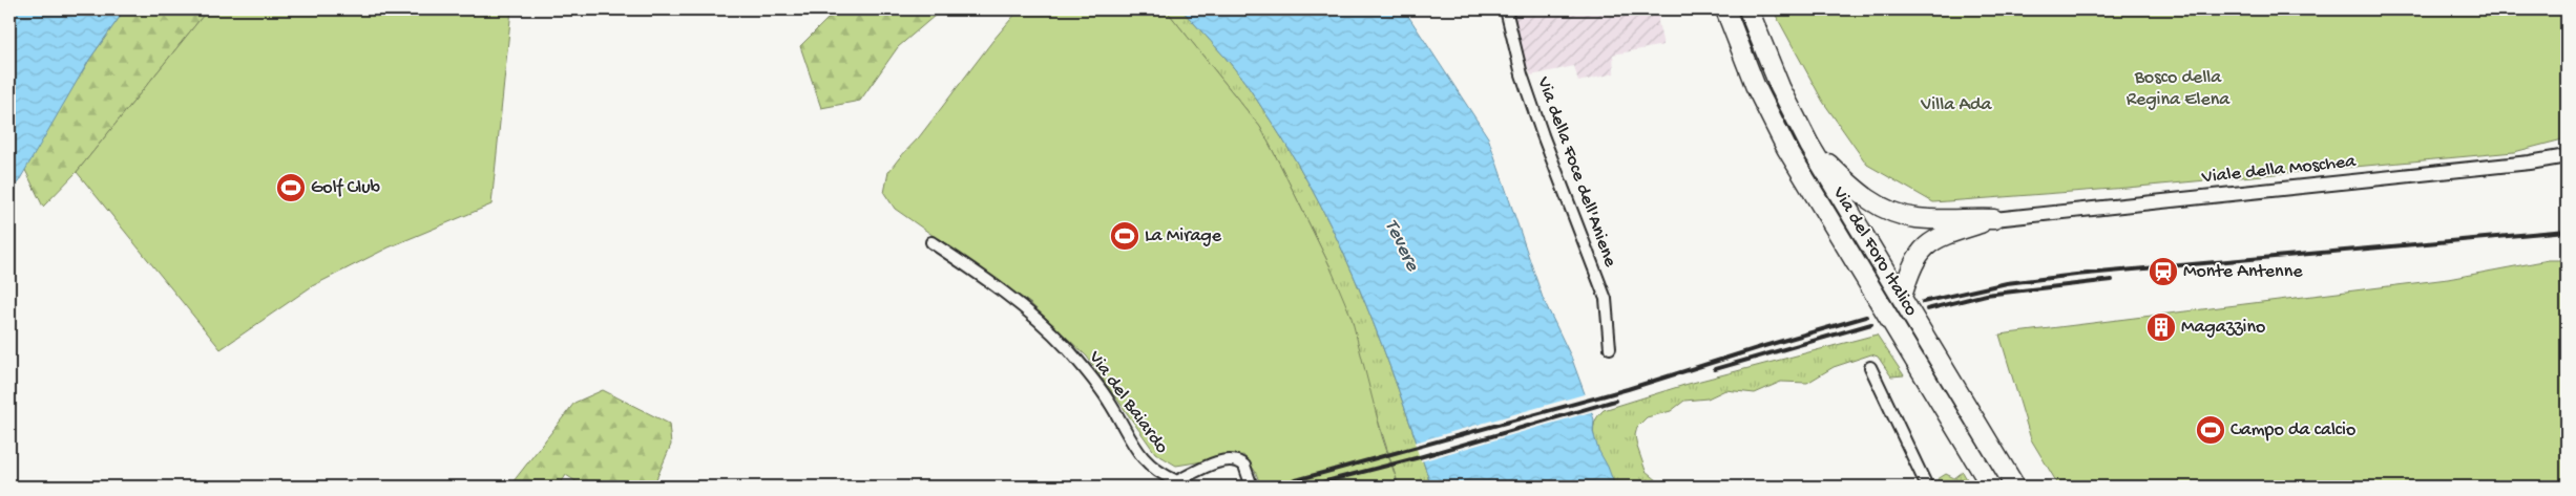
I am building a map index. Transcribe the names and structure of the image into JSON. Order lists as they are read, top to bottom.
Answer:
{
  "streets": {
    "highway": ["Via del Foro Italico"],
    "street": ["Viale della Moschea", "Via della Foce dell'Aniene", "Via del Baiardo"]
  },
  "water": ["Tevere"],
  "parks": ["Bosco della Regina Elena", "Villa Ada"],
  "places": {
    "sports": ["Golf Club", "La Mirage", "Campo da calcio"],
    "station": ["Monte Antenne"],
    "building": ["Magazzino"]
  }
}
